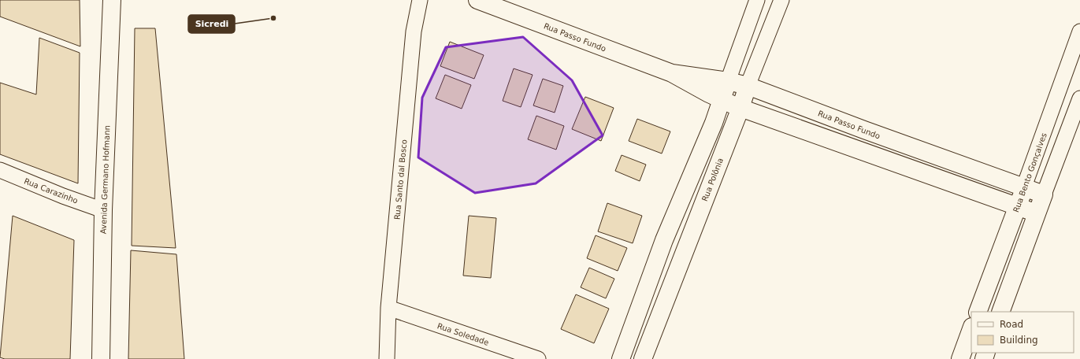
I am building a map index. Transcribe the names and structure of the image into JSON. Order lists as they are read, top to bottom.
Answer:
{
  "streets": {
    "main road": [
      "Rua Passo Fundo",
      "Rua Bento Gonçalves",
      "Avenida Germano Hofmann",
      "Rua Polônia"
    ],
    "street": ["Rua Santo dal Bosco", "Rua Carazinho", "Rua Soledade"]
  },
  "crossings": [
    ["Rua Passo Fundo", "Rua Bento Gonçalves"],
    ["Rua Passo Fundo", "Rua Polônia"],
    ["Avenida Germano Hofmann", "Rua Carazinho"],
    ["Rua Santo dal Bosco", "Rua Soledade"]
  ],
  "places": ["Sicredi"],
  "legend": ["Road", "Building"]
}
